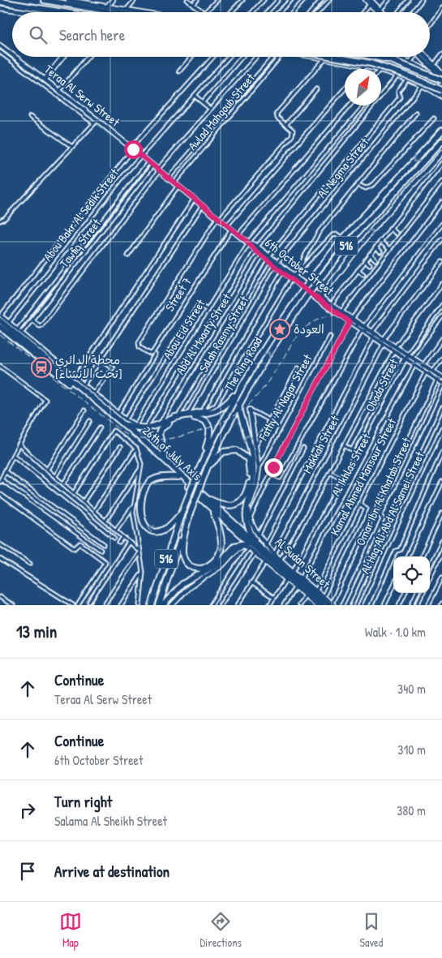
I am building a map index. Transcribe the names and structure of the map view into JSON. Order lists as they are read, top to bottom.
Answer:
{
  "streets": {
    "highway": ["516", "The Ring Road", "26th of July Axis"],
    "street": [
      "Teraa Al Serw Street",
      "Awlad Mahgoub Street",
      "Al Negma Street",
      "Abou Bakr Al Sedik Street",
      "Tawfiq Street",
      "6th October Street",
      "Street 7",
      "Abou Eid Street",
      "Abd Al Moaaty Street",
      "Salah Rasmy Street",
      "Obada Street",
      "Fathy Al Nagar Street",
      "Makkah Street",
      "Al Ikhlas Street",
      "Kamal Ahmed Mansour Street",
      "Omar Ibn Al Khatab Street",
      "Al Hag Ali Abd Al Samei Street",
      "Al Sudan Street"
    ]
  },
  "crossings": [
    ["Teraa Al Serw Street", "Awlad Mahgoub Street"],
    ["Teraa Al Serw Street", "Abou Bakr Al Sedik Street"],
    ["Teraa Al Serw Street", "Tawfiq Street"],
    ["Teraa Al Serw Street", "6th October Street"],
    ["Teraa Al Serw Street", "Street 7"],
    ["Teraa Al Serw Street", "Abou Eid Street"],
    ["Al Negma Street", "6th October Street"],
    ["Al Negma Street", "Salah Rasmy Street"],
    ["6th October Street", "Abou Eid Street"],
    ["6th October Street", "Abd Al Moaaty Street"],
    ["6th October Street", "Salah Rasmy Street"],
    ["6th October Street", "Obada Street"],
    ["6th October Street", "Makkah Street"],
    ["6th October Street", "Al Ikhlas Street"],
    ["6th October Street", "Kamal Ahmed Mansour Street"],
    ["Obada Street", "Al Sudan Street"],
    ["Makkah Street", "Al Sudan Street"],
    ["26th of July Axis", "Al Sudan Street"],
    ["Al Ikhlas Street", "Al Sudan Street"],
    ["Kamal Ahmed Mansour Street", "Al Sudan Street"]
  ],
  "places": {
    "place": ["العودة"],
    "station": ["محطة الدائري [تحت الانشاء]"]
  },
  "north": "top right",
  "page": {
    "search": "Search here",
    "heading": ["13 min", "Walk · 1.0 km"],
    "list": [
      ["Continue", "Teraa Al Serw Street", "340 m"],
      ["Continue", "6th October Street", "310 m"],
      ["Turn right", "Salama Al Sheikh Street", "380 m"],
      "Arrive at destination"
    ],
    "nav": ["Map", "Directions", "Saved"]
  }
}
